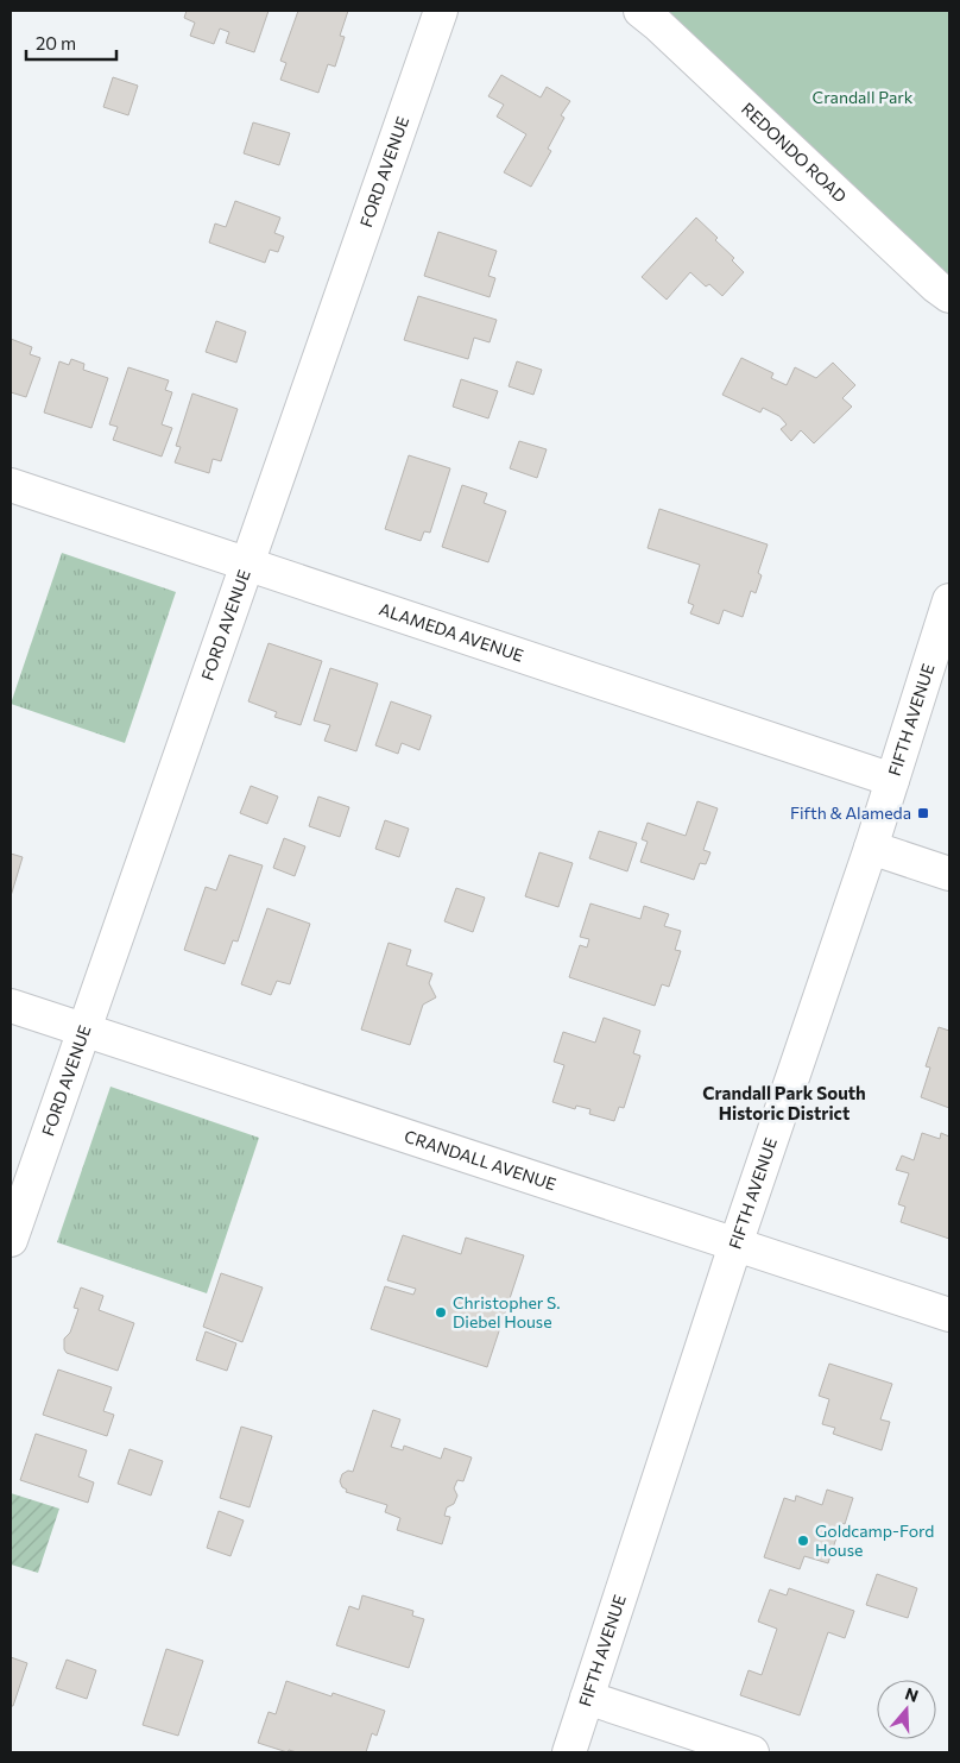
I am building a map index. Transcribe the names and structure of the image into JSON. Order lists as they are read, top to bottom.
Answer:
{
  "streets": {
    "street": [
      "REDONDO ROAD",
      "FORD AVENUE",
      "ALAMEDA AVENUE",
      "FIFTH AVENUE",
      "CRANDALL AVENUE"
    ]
  },
  "crossings": [
    ["FORD AVENUE", "ALAMEDA AVENUE"],
    ["FORD AVENUE", "CRANDALL AVENUE"],
    ["ALAMEDA AVENUE", "FIFTH AVENUE"],
    ["FIFTH AVENUE", "CRANDALL AVENUE"]
  ],
  "districts": ["Crandall Park South Historic District"],
  "parks": ["Crandall Park"],
  "places": {
    "transit": ["Fifth & Alameda"],
    "other": ["Christopher S. Diebel House", "Goldcamp-Ford House"]
  },
  "scale_bar": "20 m",
  "north": "top"
}
